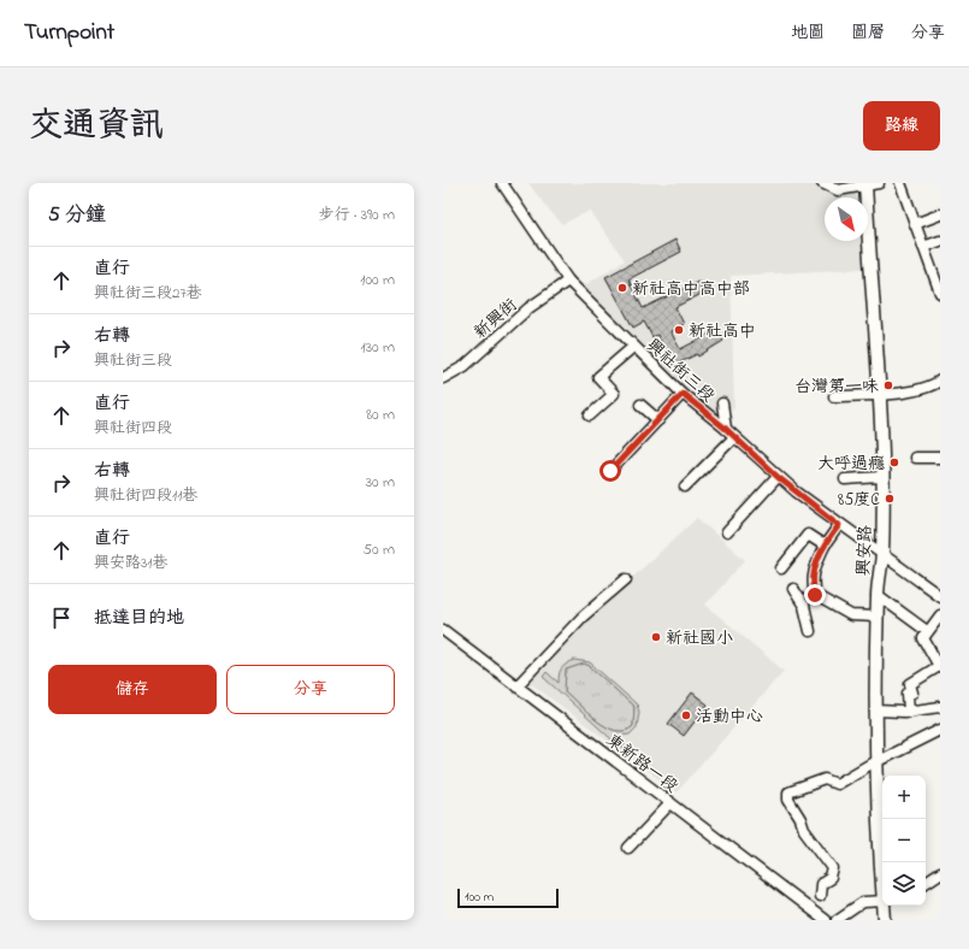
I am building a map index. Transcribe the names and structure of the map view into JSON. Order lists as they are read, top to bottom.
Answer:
{
  "streets": {
    "main road": ["興安路"],
    "street": ["新興街", "興社街三段", "東新路一段"]
  },
  "crossings": [
    ["新興街", "興社街三段"],
    ["興社街三段", "興安路"]
  ],
  "places": [
    "新社高中高中部",
    "新社高中",
    "台灣第一味",
    "大呼過癮",
    "85度C",
    "新社國小",
    "活動中心"
  ],
  "scale_bar": "100 m",
  "north": "bottom right",
  "page": {
    "header": "Turnpoint",
    "nav": ["地圖", "圖層", "分享"],
    "title": "交通資訊",
    "buttons": [
      "路線",
      ["儲存", "分享"]
    ],
    "heading": ["5 分鐘", "步行 · 390 m"],
    "list": [
      ["直行", "興社街三段27巷", "100 m"],
      ["右轉", "興社街三段", "130 m"],
      ["直行", "興社街四段", "80 m"],
      ["右轉", "興社街四段11巷", "30 m"],
      ["直行", "興安路31巷", "50 m"],
      "抵達目的地"
    ],
    "map_buttons": ["+", "−"],
    "scale": "100 m"
  }
}
